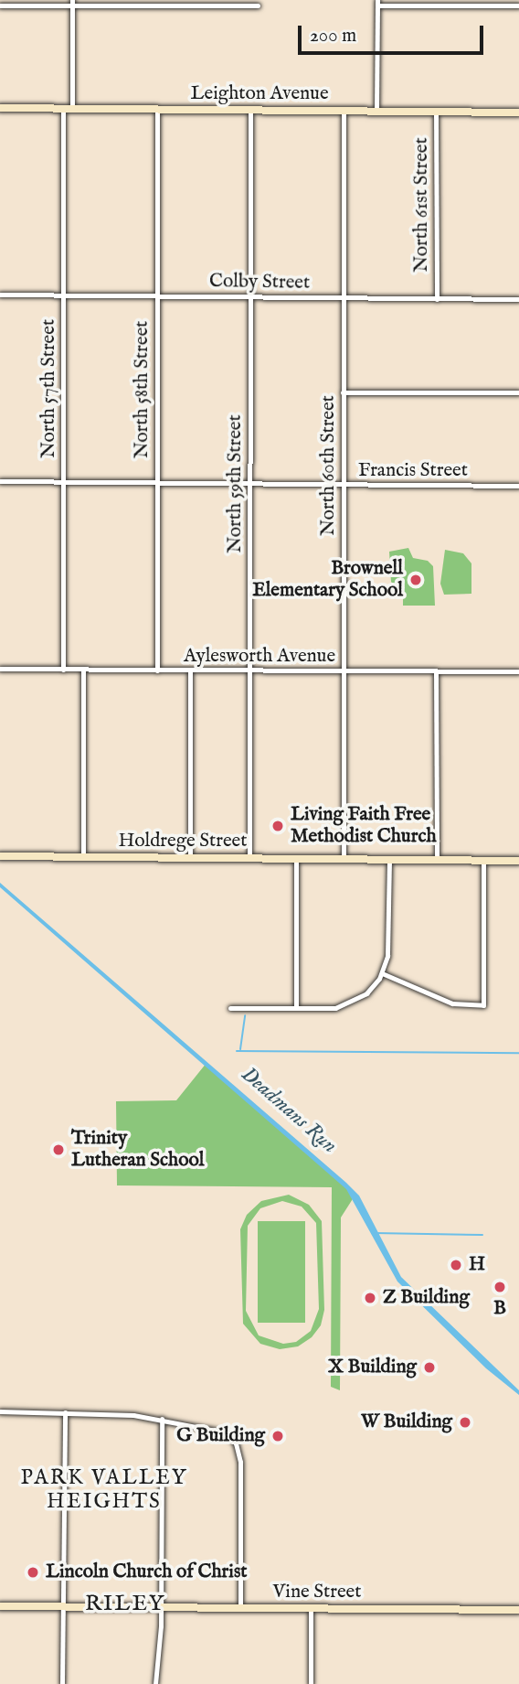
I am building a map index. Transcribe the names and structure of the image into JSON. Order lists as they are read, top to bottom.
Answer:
{
  "streets": {
    "main road": ["Leighton Avenue", "Holdrege Street", "Vine Street"],
    "street": [
      "North 61st Street",
      "Colby Street",
      "North 57th Street",
      "North 58th Street",
      "North 60th Street",
      "Francis Street",
      "North 59th Street",
      "Aylesworth Avenue"
    ]
  },
  "crossings": [
    ["Leighton Avenue", "North 61st Street"],
    ["Leighton Avenue", "North 57th Street"],
    ["Leighton Avenue", "North 58th Street"],
    ["Leighton Avenue", "North 60th Street"],
    ["Leighton Avenue", "North 59th Street"],
    ["North 61st Street", "Colby Street"],
    ["Colby Street", "North 57th Street"],
    ["Colby Street", "North 58th Street"],
    ["Colby Street", "North 60th Street"],
    ["Colby Street", "North 59th Street"],
    ["North 57th Street", "Francis Street"],
    ["North 57th Street", "Aylesworth Avenue"],
    ["North 58th Street", "Francis Street"],
    ["North 58th Street", "Aylesworth Avenue"],
    ["North 60th Street", "Francis Street"],
    ["North 60th Street", "Aylesworth Avenue"],
    ["North 60th Street", "Holdrege Street"],
    ["Francis Street", "North 59th Street"],
    ["North 59th Street", "Aylesworth Avenue"],
    ["North 59th Street", "Holdrege Street"]
  ],
  "districts": ["PARK VALLEY HEIGHTS", "RILEY"],
  "water": ["Deadmans Run"],
  "places": [
    "Brownell Elementary School",
    "Living Faith Free Methodist Church",
    "Trinity Lutheran School",
    "H",
    "B",
    "Z Building",
    "X Building",
    "W Building",
    "G Building",
    "Lincoln Church of Christ"
  ],
  "scale_bar": "200 m"
}
